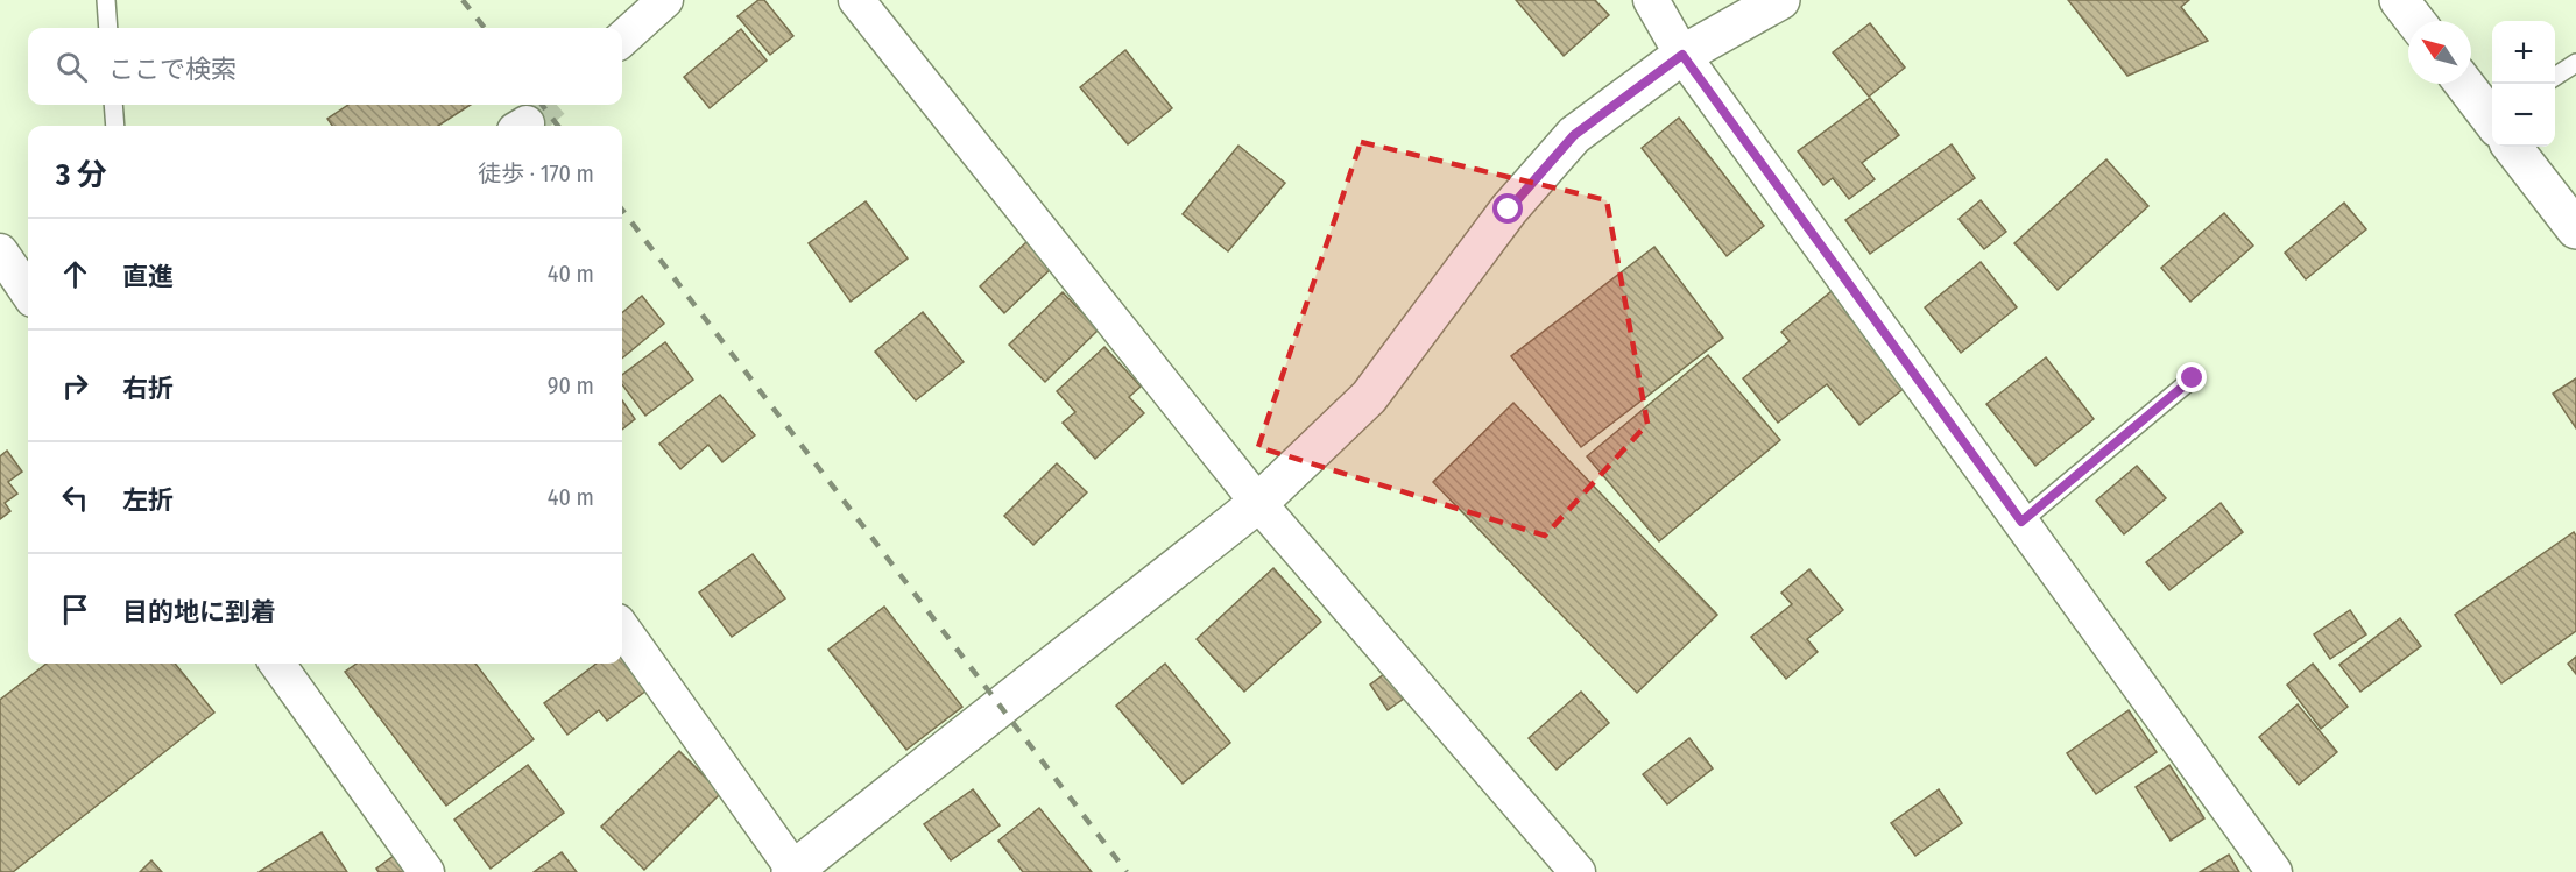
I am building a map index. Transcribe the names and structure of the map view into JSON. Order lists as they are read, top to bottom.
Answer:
{
  "north": "top left",
  "page": {
    "map_buttons": ["+", "−"],
    "search": "ここで検索",
    "heading": ["3 分", "徒歩 · 170 m"],
    "list": [
      ["直進", "40 m"],
      ["右折", "90 m"],
      ["左折", "40 m"],
      "目的地に到着"
    ]
  }
}
